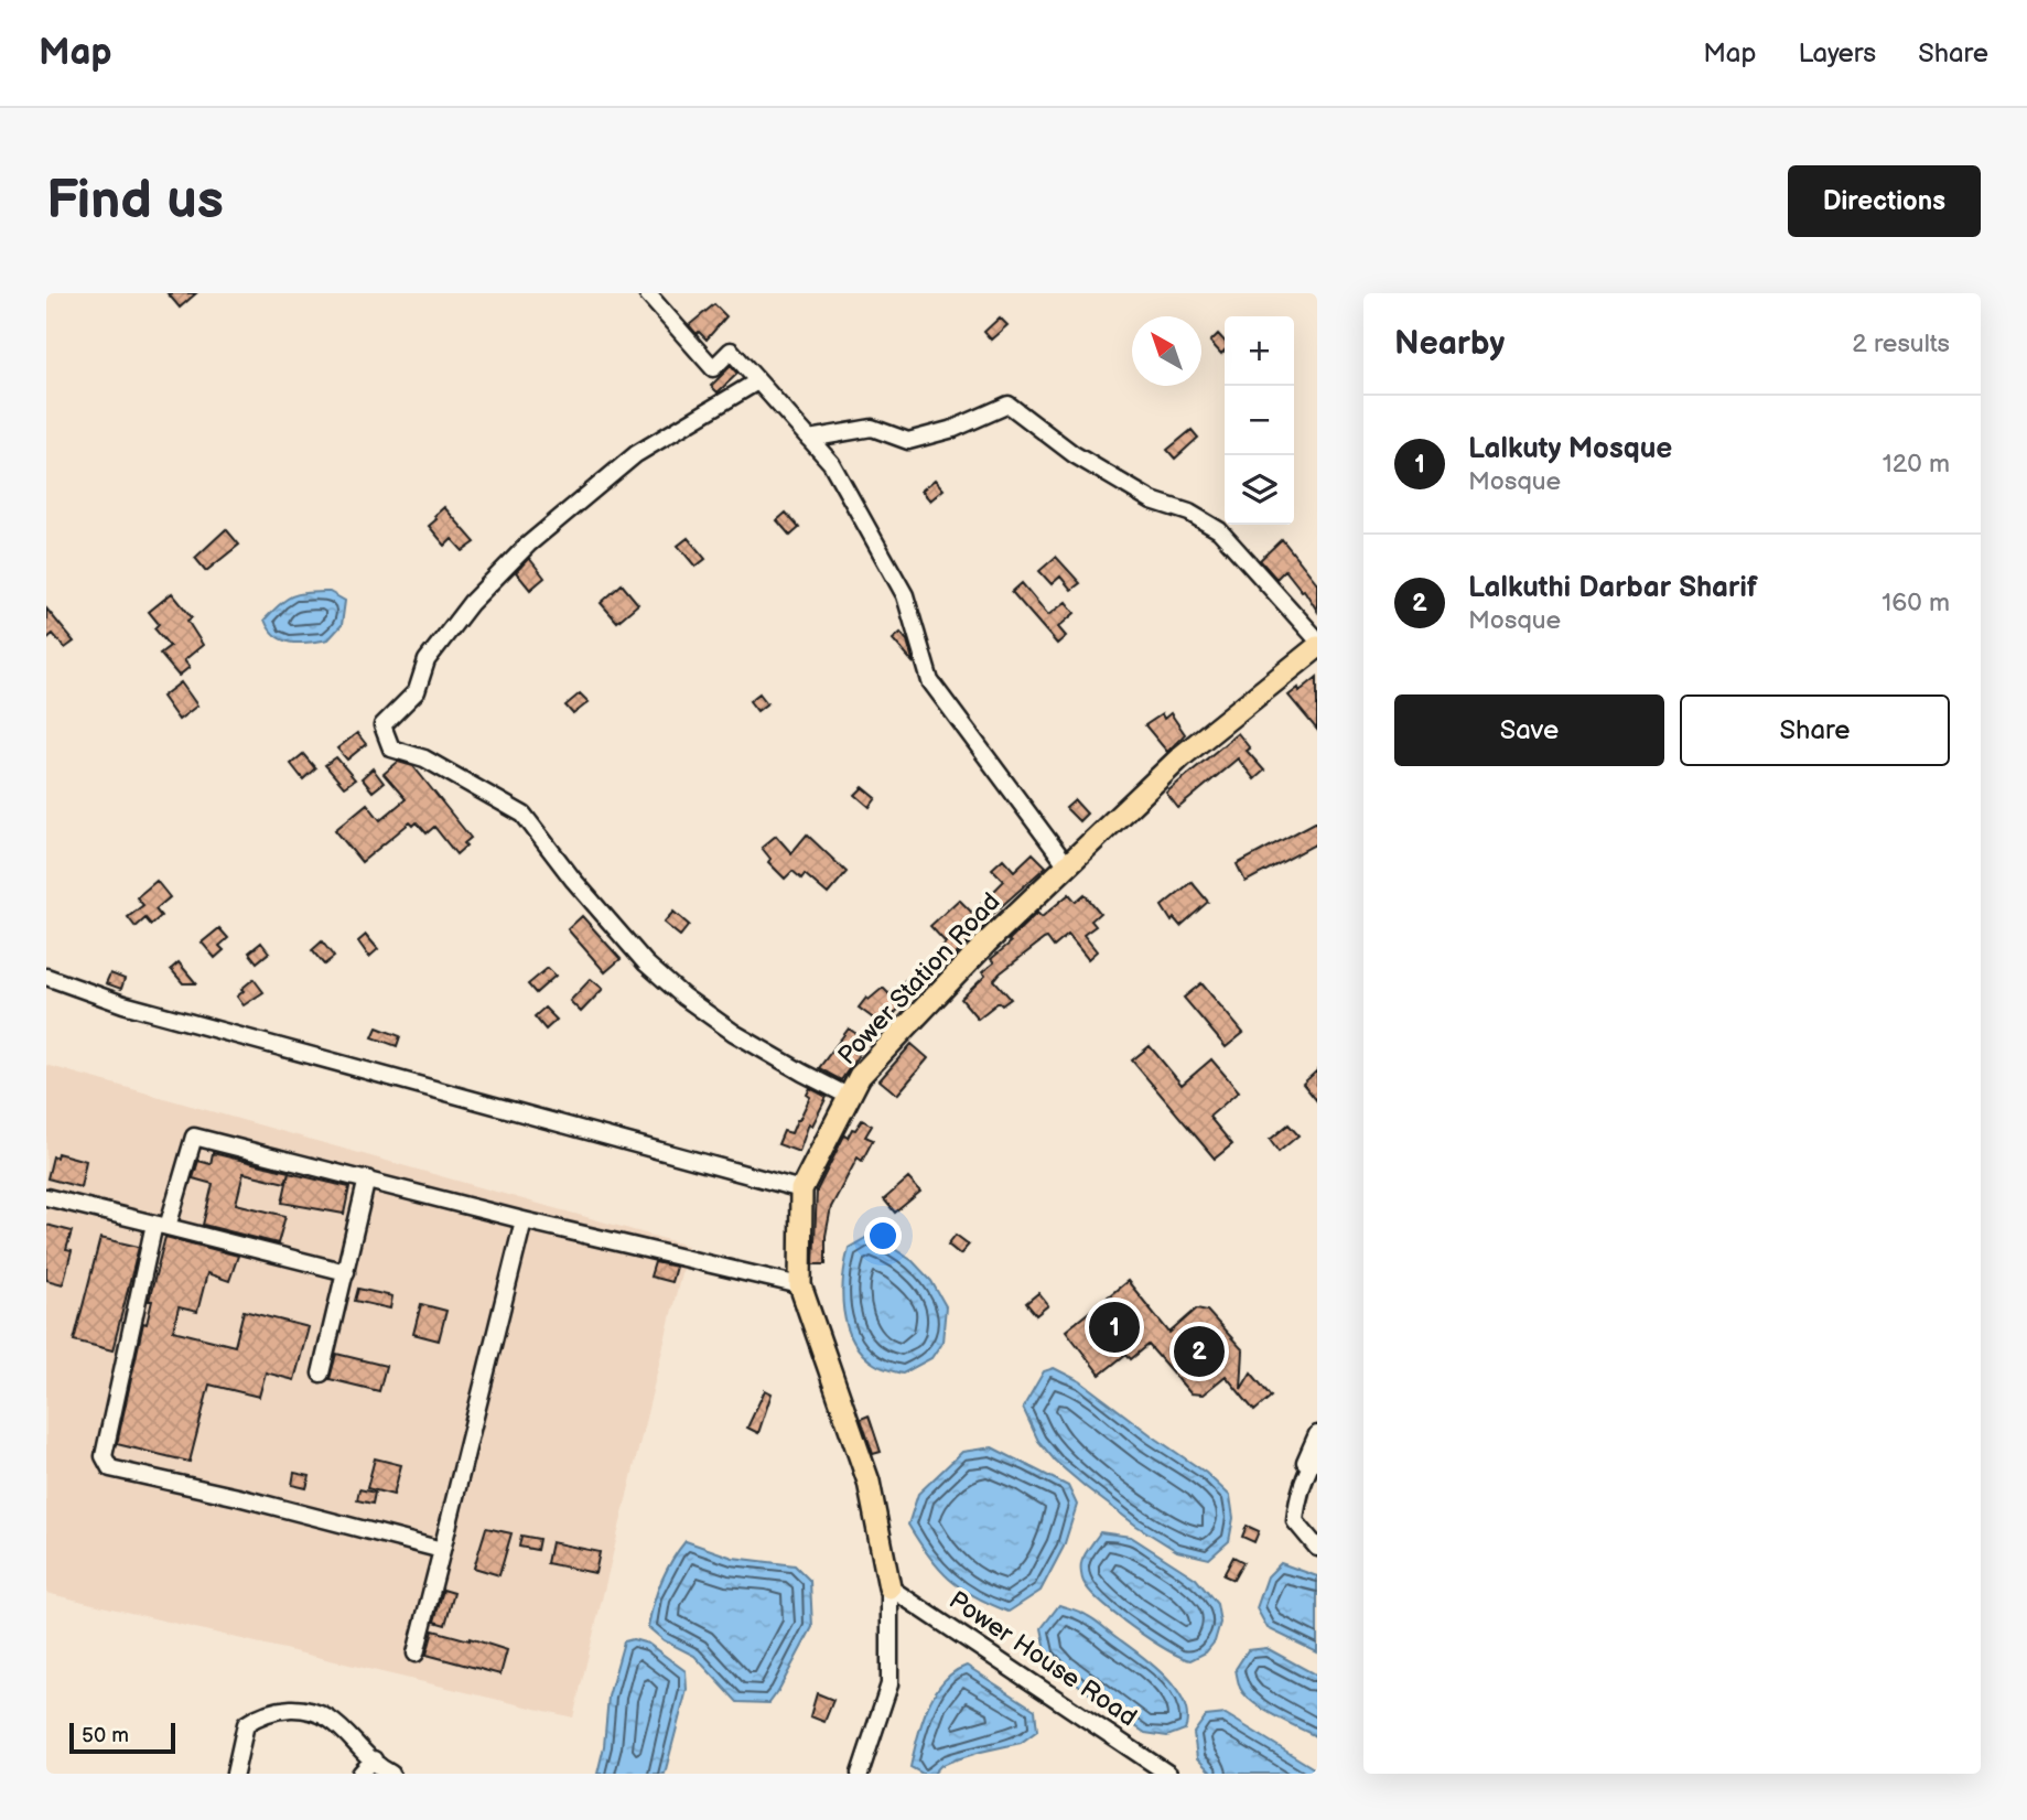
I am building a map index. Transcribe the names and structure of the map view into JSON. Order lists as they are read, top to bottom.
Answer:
{
  "streets": {
    "main road": ["Power Station Road"],
    "street": ["Power House Road"]
  },
  "crossings": [
    ["Power Station Road", "Power House Road"]
  ],
  "scale_bar": "50 m",
  "north": "top left",
  "page": {
    "header": "Map",
    "nav": ["Map", "Layers", "Share"],
    "buttons": [
      "Directions",
      ["Save", "Share"]
    ],
    "title": "Find us",
    "heading": ["Nearby", "2 results"],
    "map_buttons": ["+", "−"],
    "list": [
      {
        "mark": "1",
        "name": "Lalkuty Mosque",
        "note": "Mosque",
        "value": "120 m"
      },
      {
        "mark": "2",
        "name": "Lalkuthi Darbar Sharif",
        "note": "Mosque",
        "value": "160 m"
      }
    ],
    "pins": ["1", "2"],
    "scale": "50 m"
  }
}
